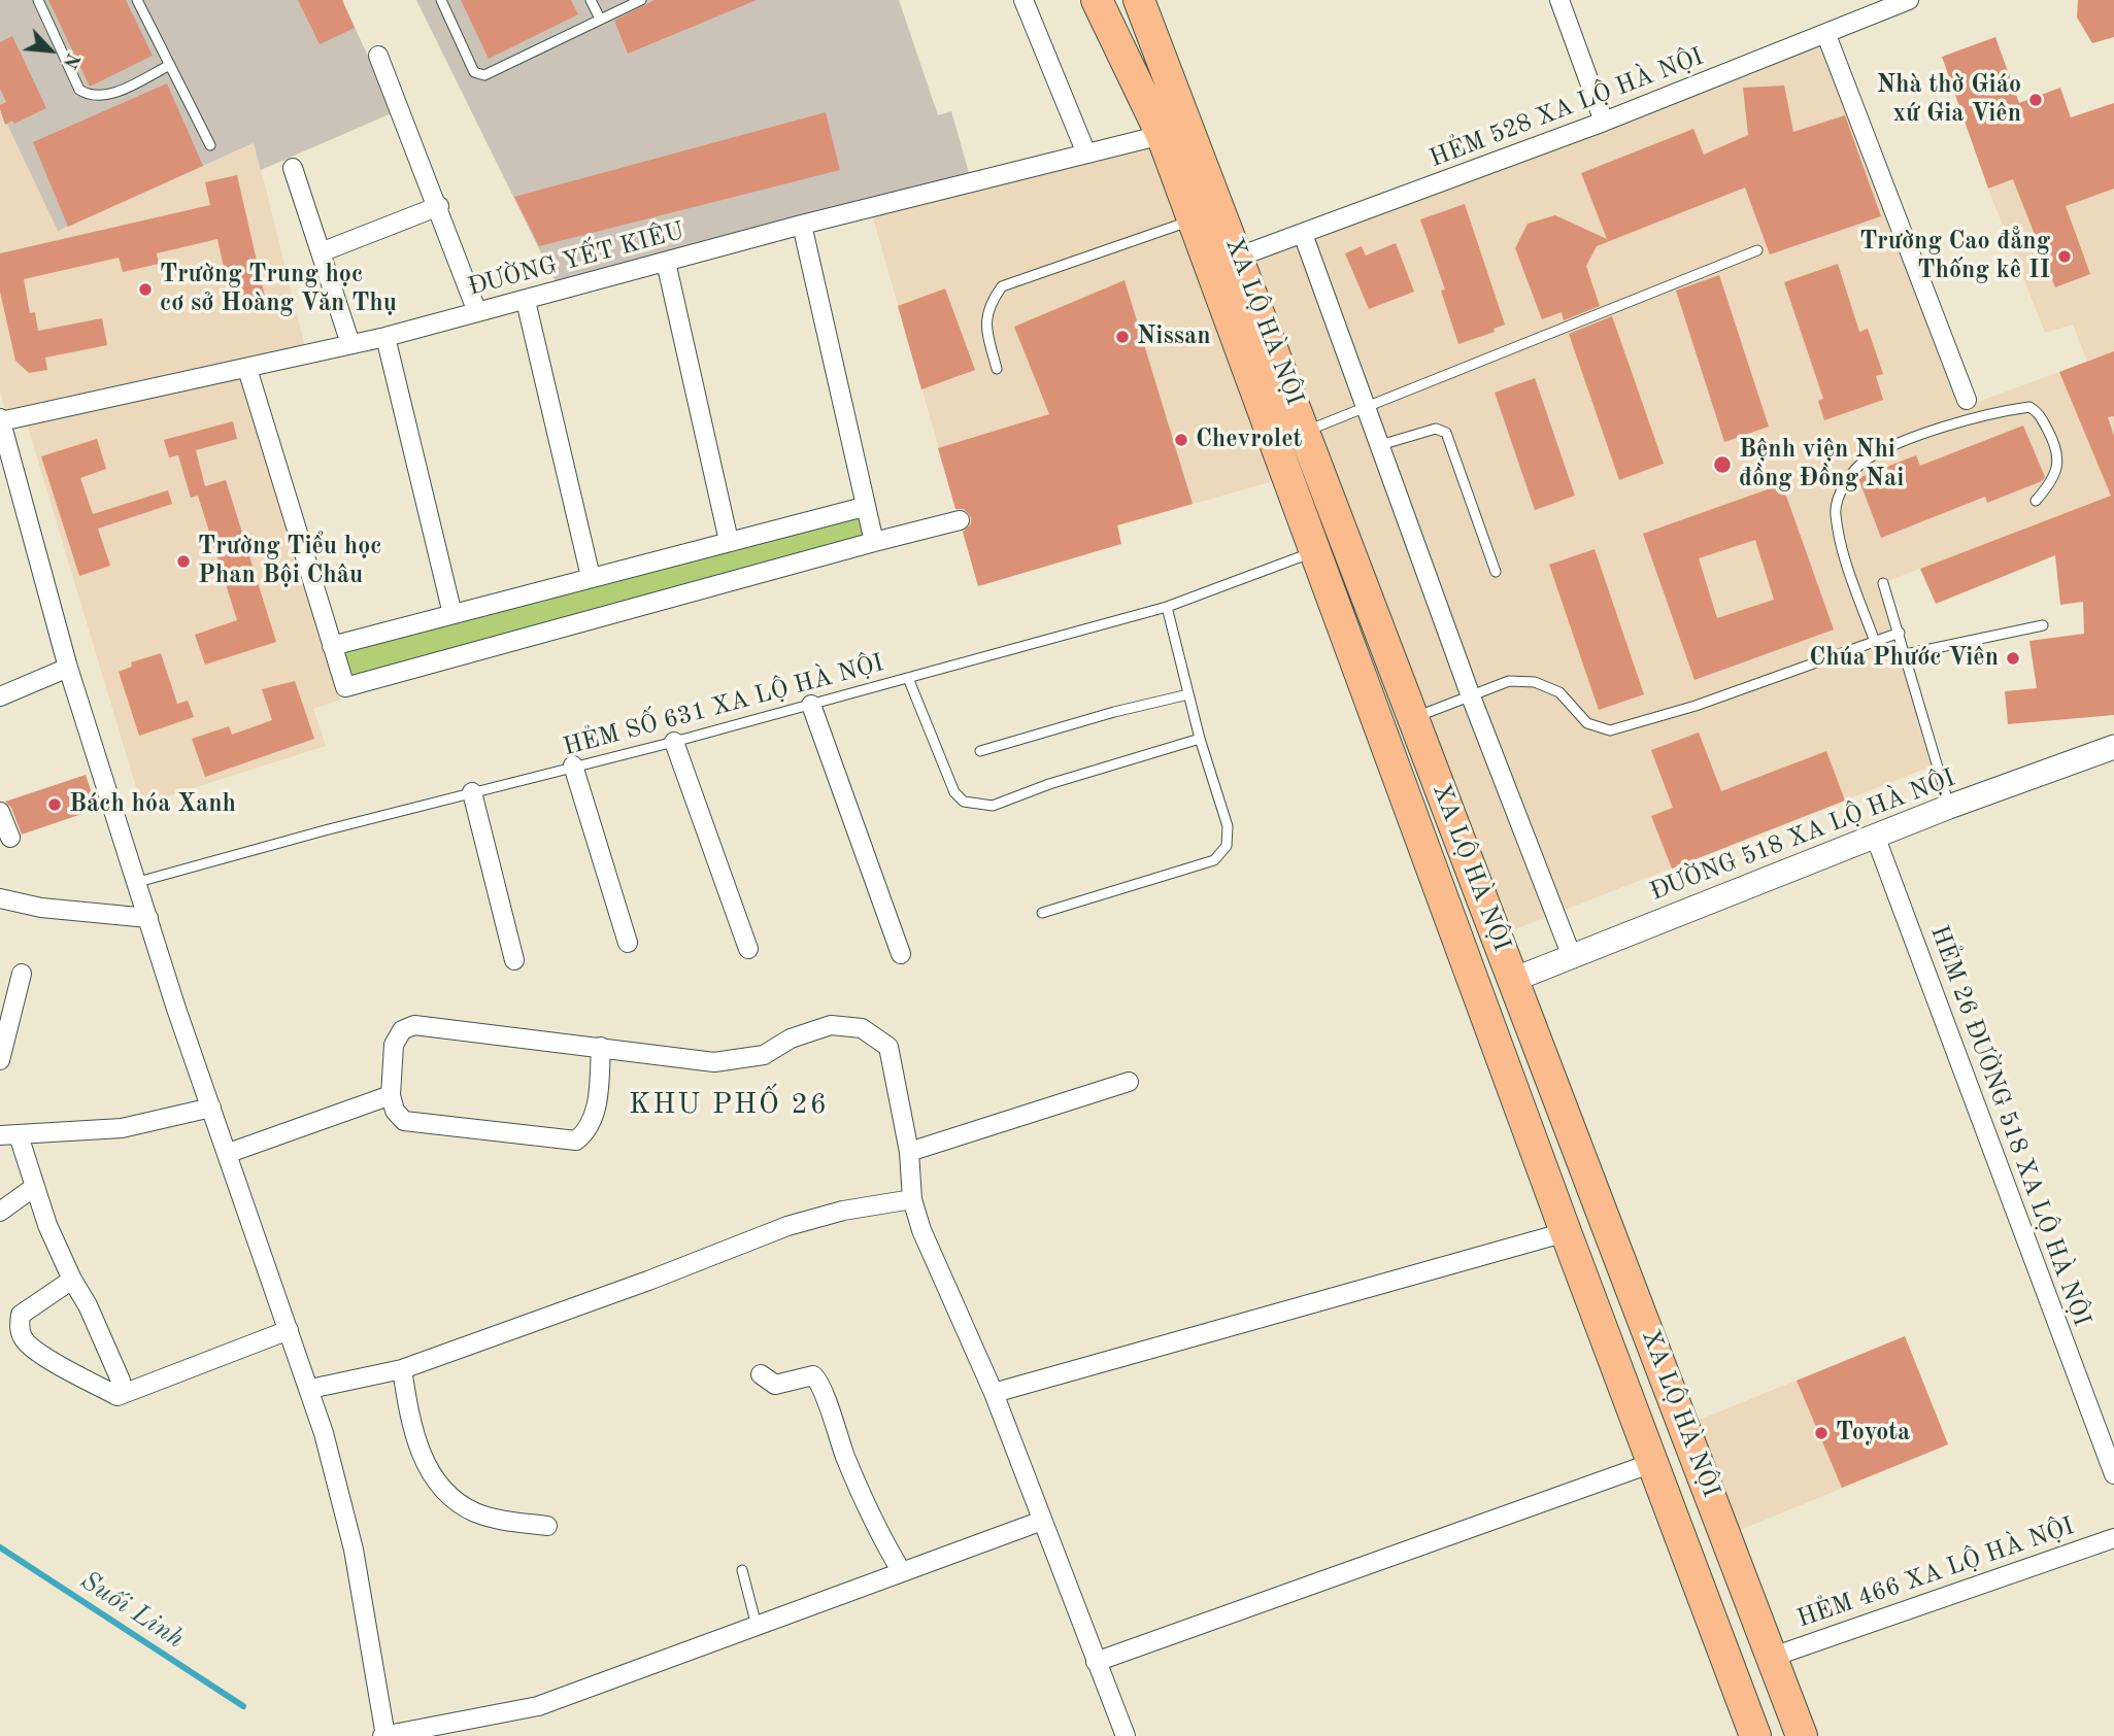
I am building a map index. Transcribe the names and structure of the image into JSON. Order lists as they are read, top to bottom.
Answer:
{
  "streets": {
    "highway": ["XA LỘ HÀ NỘI"],
    "street": [
      "HẺM 528 XA LỘ HÀ NỘI",
      "ĐƯỜNG YẾT KIÊU",
      "ĐƯỜNG 518 XA LỘ HÀ NỘI",
      "HẺM 26 ĐƯỜNG 518 XA LỘ HÀ NỘI",
      "HẺM 466 XA LỘ HÀ NỘI"
    ],
    "lane": ["HẺM SỐ 631 XA LỘ HÀ NỘI"]
  },
  "crossings": [
    ["HẺM 528 XA LỘ HÀ NỘI", "XA LỘ HÀ NỘI"],
    ["ĐƯỜNG YẾT KIÊU", "XA LỘ HÀ NỘI"],
    ["XA LỘ HÀ NỘI", "HẺM SỐ 631 XA LỘ HÀ NỘI"],
    ["XA LỘ HÀ NỘI", "ĐƯỜNG 518 XA LỘ HÀ NỘI"],
    ["XA LỘ HÀ NỘI", "HẺM 466 XA LỘ HÀ NỘI"],
    ["ĐƯỜNG 518 XA LỘ HÀ NỘI", "HẺM 26 ĐƯỜNG 518 XA LỘ HÀ NỘI"]
  ],
  "districts": ["KHU PHỐ 26"],
  "water": ["Suối Linh"],
  "places": [
    "Nhà thờ Giáo xứ Gia Viên",
    "Trường Cao đẳng Thống kê II",
    "Trường Trung học cơ sở Hoàng Văn Thụ",
    "Nissan",
    "Chevrolet",
    "Bệnh viện Nhi đồng Đồng Nai",
    "Trường Tiểu học Phan Bội Châu",
    "Chúa Phước Viên",
    "Bách hóa Xanh",
    "Toyota"
  ],
  "north": "bottom right"
}
